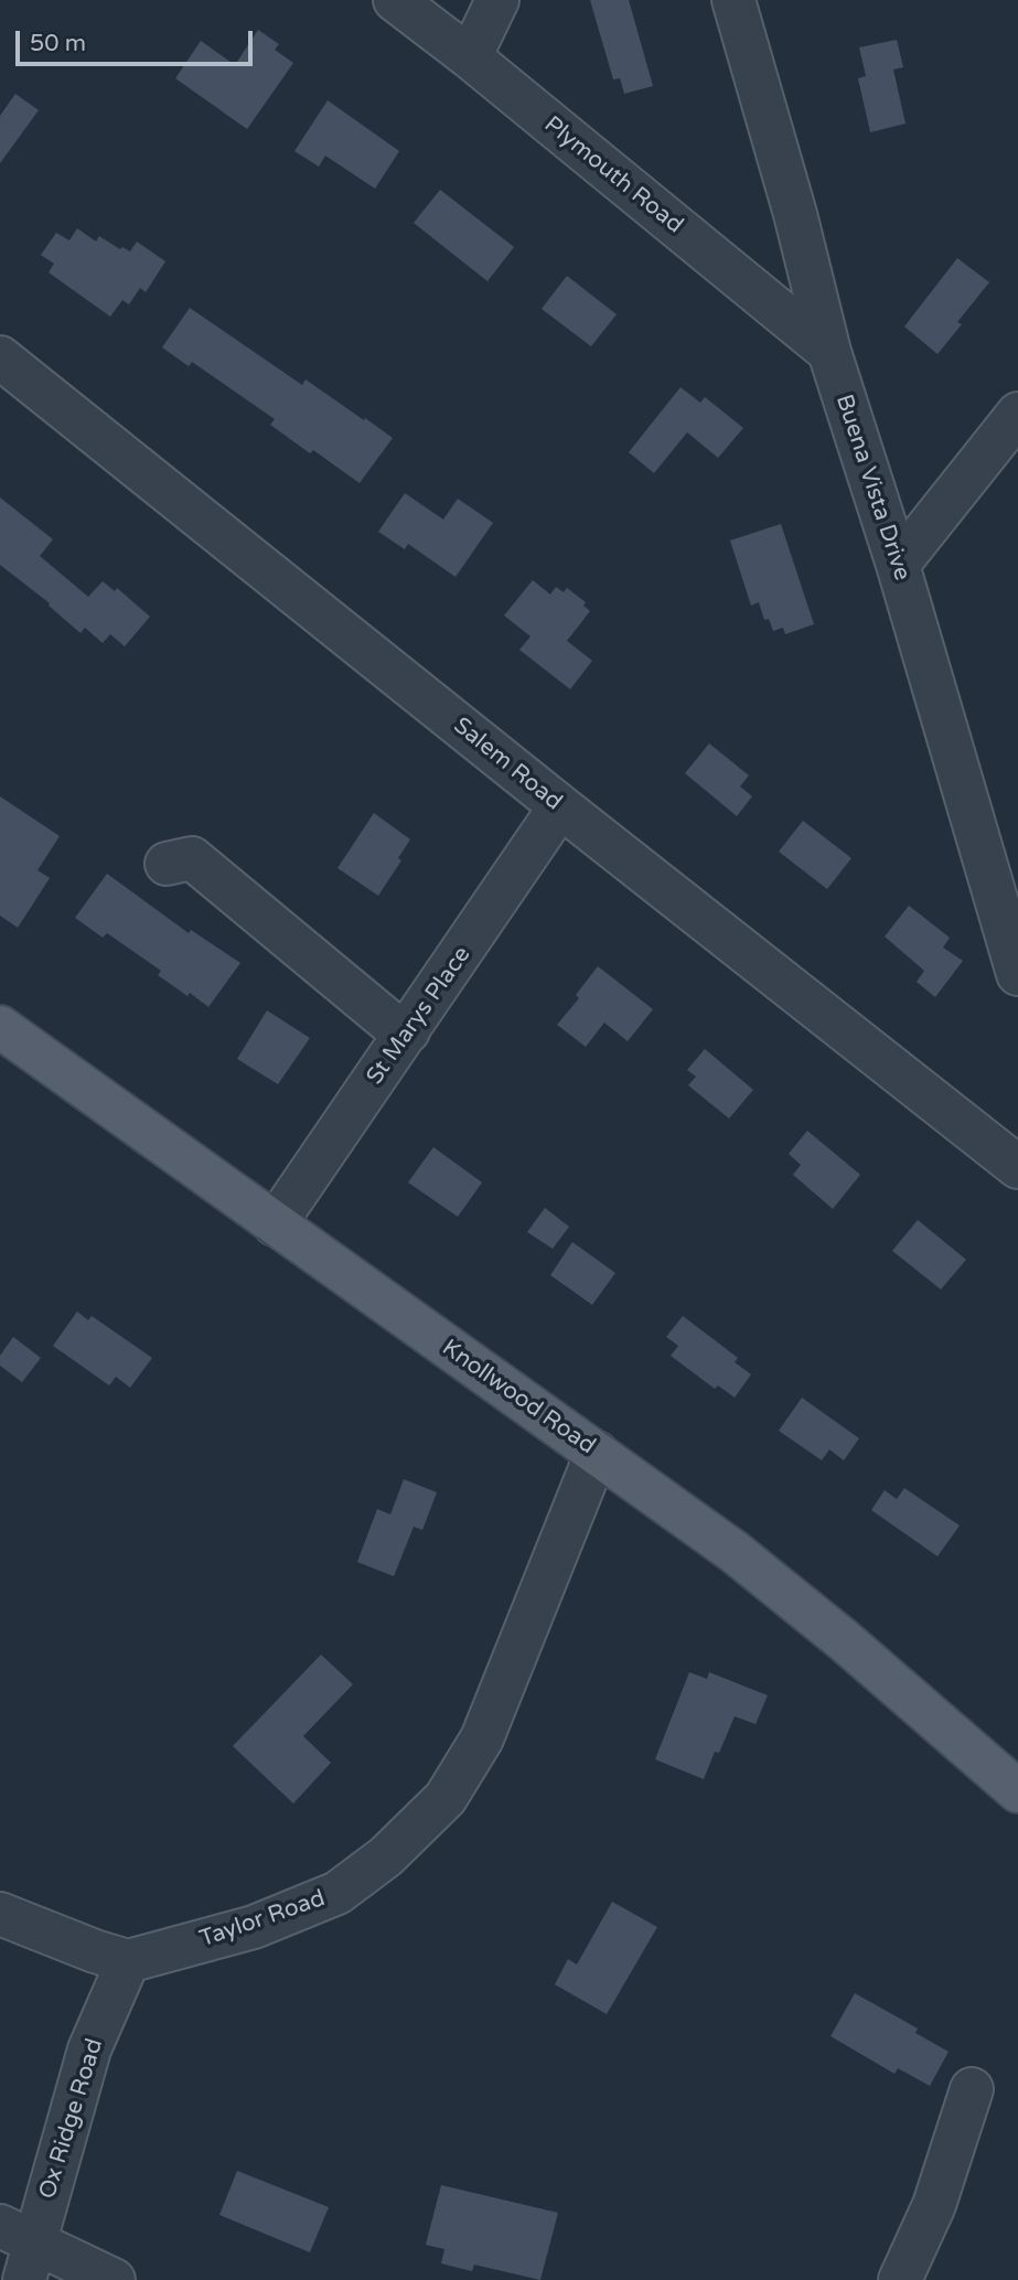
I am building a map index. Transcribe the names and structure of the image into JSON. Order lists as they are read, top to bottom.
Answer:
{
  "streets": {
    "main road": ["Knollwood Road"],
    "street": [
      "Plymouth Road",
      "Buena Vista Drive",
      "Salem Road",
      "St Marys Place",
      "Taylor Road",
      "Ox Ridge Road"
    ]
  },
  "crossings": [
    ["Plymouth Road", "Buena Vista Drive"],
    ["Salem Road", "St Marys Place"],
    ["St Marys Place", "Knollwood Road"],
    ["Knollwood Road", "Taylor Road"],
    ["Taylor Road", "Ox Ridge Road"]
  ],
  "scale_bar": "50 m"
}
